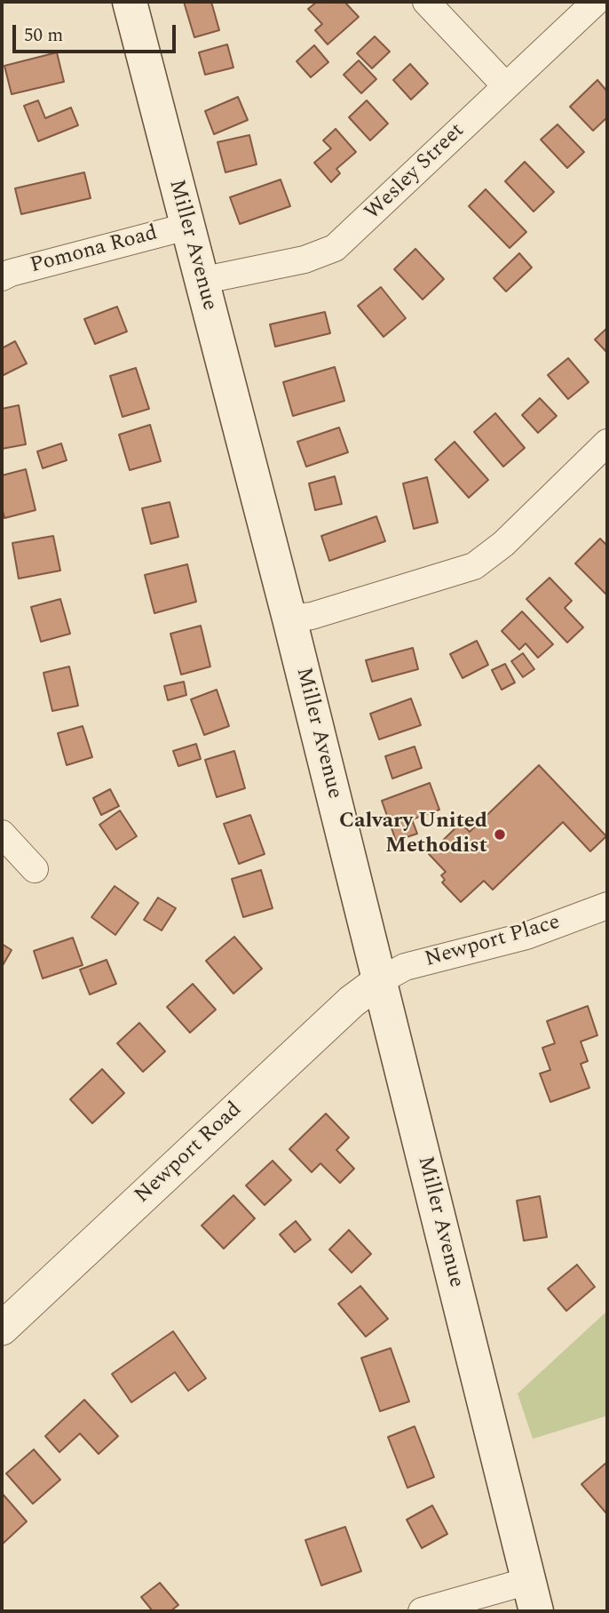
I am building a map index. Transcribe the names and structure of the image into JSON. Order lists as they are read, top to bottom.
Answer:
{
  "streets": {
    "main road": ["Miller Avenue"],
    "street": [
      "Wesley Street",
      "Pomona Road",
      "Newport Place",
      "Newport Road"
    ]
  },
  "crossings": [
    ["Wesley Street", "Miller Avenue"],
    ["Miller Avenue", "Pomona Road"],
    ["Miller Avenue", "Newport Place"],
    ["Miller Avenue", "Newport Road"],
    ["Newport Place", "Newport Road"]
  ],
  "places": ["Calvary United Methodist"],
  "scale_bar": "50 m"
}
